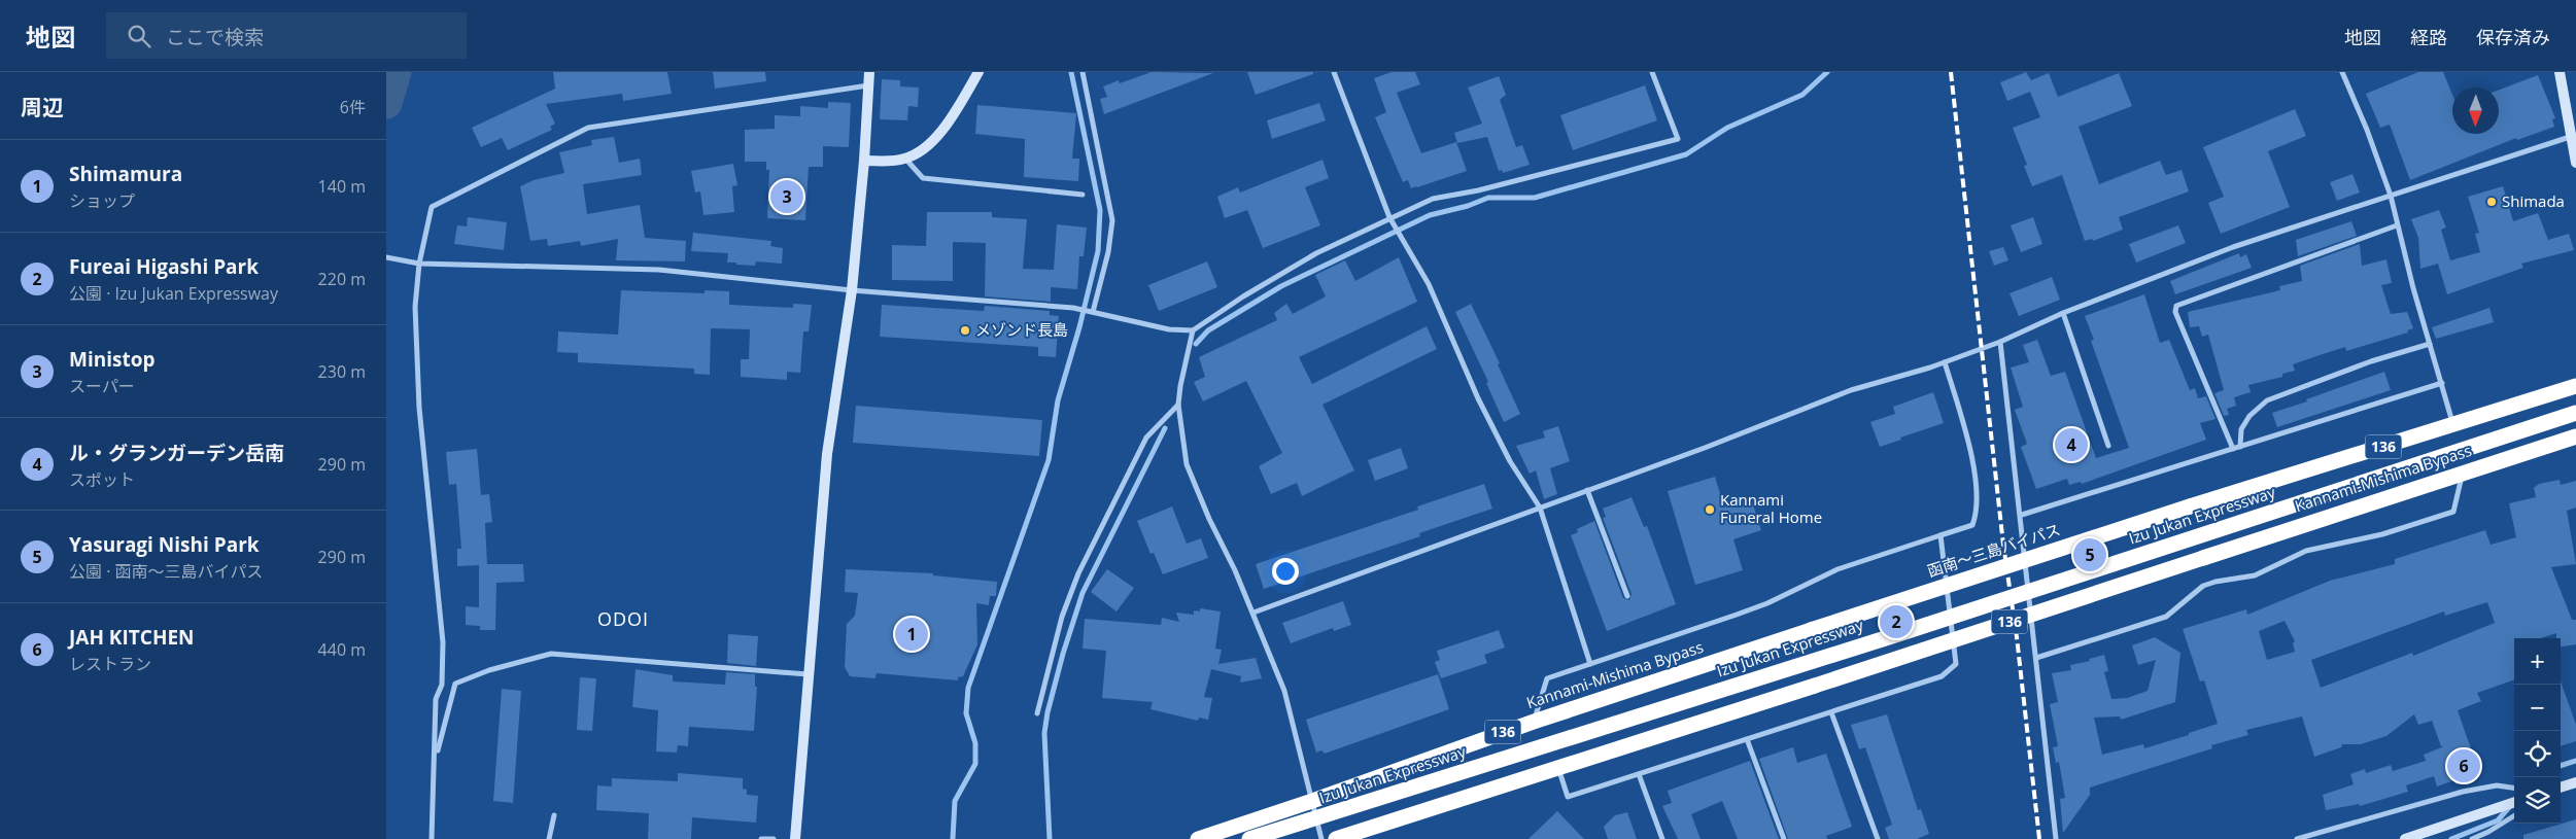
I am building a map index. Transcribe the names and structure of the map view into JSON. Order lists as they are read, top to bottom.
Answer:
{
  "streets": {
    "highway": [
      "136",
      "Kannami-Mishima Bypass",
      "Izu Jukan Expressway",
      "函南～三島バイパス"
    ]
  },
  "crossings": [
    ["136", "Kannami-Mishima Bypass"],
    ["Kannami-Mishima Bypass", "函南～三島バイパス"]
  ],
  "districts": ["ODOI"],
  "places": ["Shimada", "メゾンド長島", "Kannami Funeral Home"],
  "north": "bottom",
  "page": {
    "header": "地図",
    "search": "ここで検索",
    "nav": ["地図", "経路", "保存済み"],
    "heading": ["周辺", "6件"],
    "list": [
      {
        "mark": "1",
        "name": "Shimamura",
        "note": "ショップ",
        "value": "140 m"
      },
      {
        "mark": "2",
        "name": "Fureai Higashi Park",
        "note": "公園 · Izu Jukan Expressway",
        "value": "220 m"
      },
      {
        "mark": "3",
        "name": "Ministop",
        "note": "スーパー",
        "value": "230 m"
      },
      {
        "mark": "4",
        "name": "ル・グランガーデン岳南",
        "note": "スポット",
        "value": "290 m"
      },
      {
        "mark": "5",
        "name": "Yasuragi Nishi Park",
        "note": "公園 · 函南～三島バイパス",
        "value": "290 m"
      },
      {
        "mark": "6",
        "name": "JAH KITCHEN",
        "note": "レストラン",
        "value": "440 m"
      }
    ],
    "pins": [
      "3",
      "4",
      "5",
      "2",
      "1",
      "6"
    ],
    "map_buttons": ["+", "−"]
  }
}
